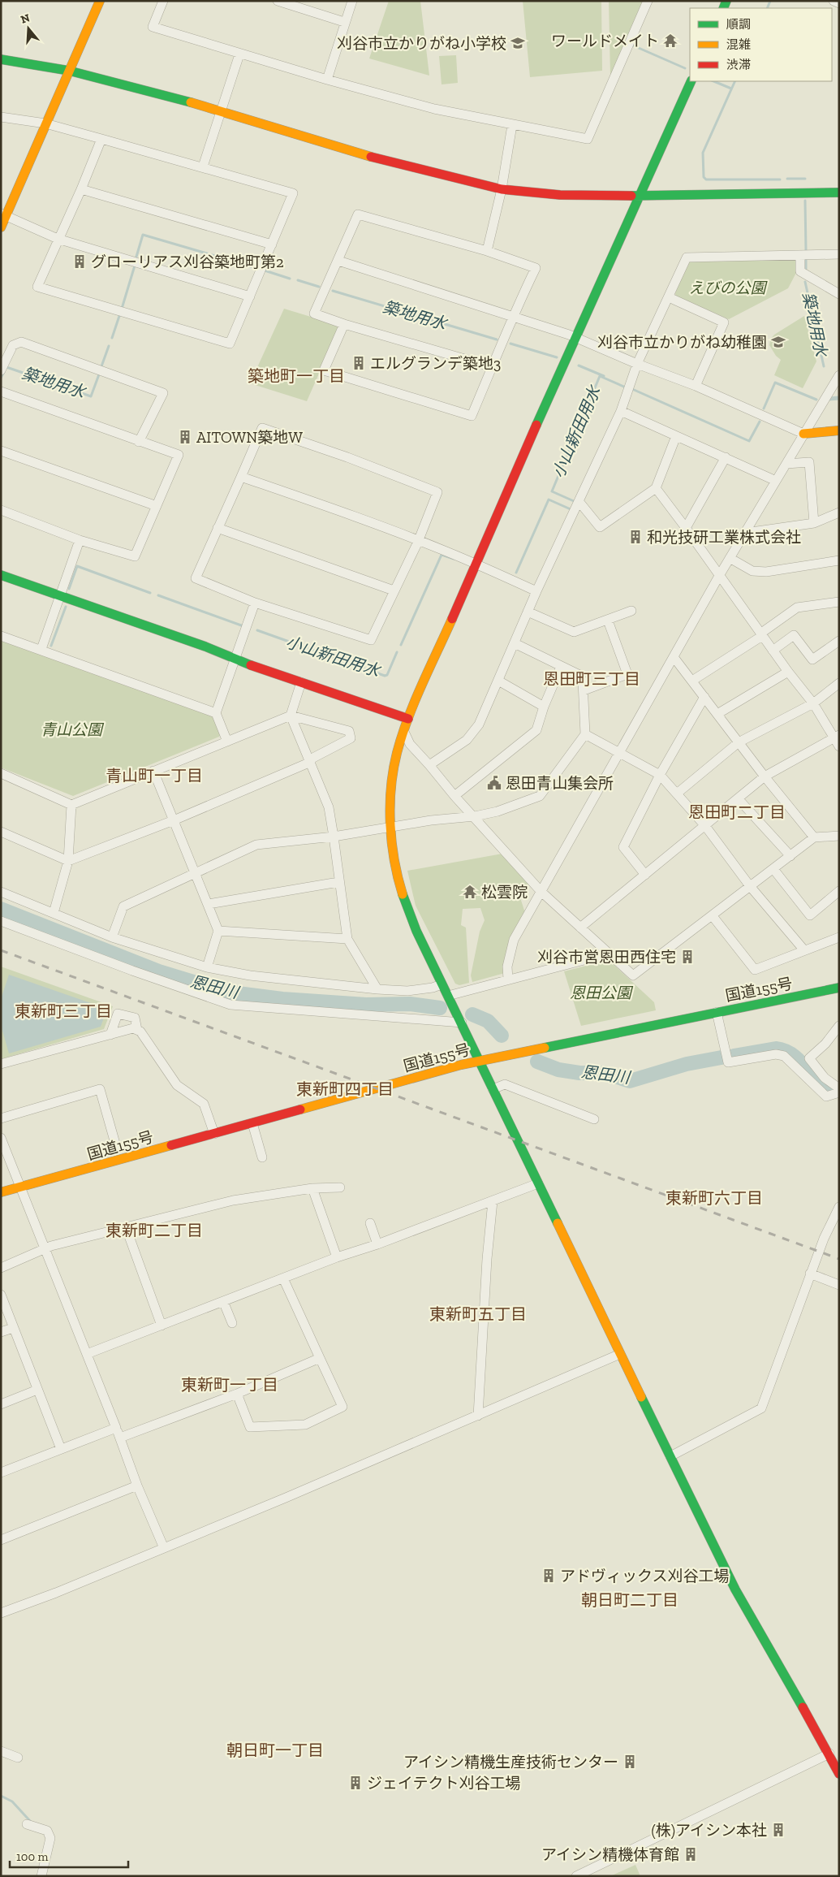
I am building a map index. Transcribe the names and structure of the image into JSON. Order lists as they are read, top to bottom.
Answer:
{
  "streets": {
    "main road": ["国道155号"]
  },
  "districts": [
    "築地町一丁目",
    "恩田町三丁目",
    "青山町一丁目",
    "恩田町二丁目",
    "東新町三丁目",
    "東新町四丁目",
    "東新町六丁目",
    "東新町二丁目",
    "東新町五丁目",
    "東新町一丁目",
    "朝日町二丁目",
    "朝日町一丁目"
  ],
  "water": ["築地用水", "小山新田用水", "恩田川"],
  "parks": ["えびの公園", "青山公園", "恩田公園"],
  "places": {
    "temple": ["ワールドメイト", "松雲院"],
    "school or university": ["刈谷市立かりがね小学校", "刈谷市立かりがね幼稚園"],
    "building": [
      "グローリアス刈谷築地町第2",
      "エルグランデ築地3",
      "AITOWN築地W",
      "和光技研工業株式会社",
      "刈谷市営恩田西住宅",
      "アドヴィックス刈谷工場",
      "アイシン精機生産技術センター",
      "ジェイテクト刈谷工場",
      "(株)アイシン本社",
      "アイシン精機体育館"
    ],
    "public building": ["恩田青山集会所"]
  },
  "legend": ["順調", "混雑", "渋滞"],
  "scale_bar": "100 m",
  "north": "top"
}
